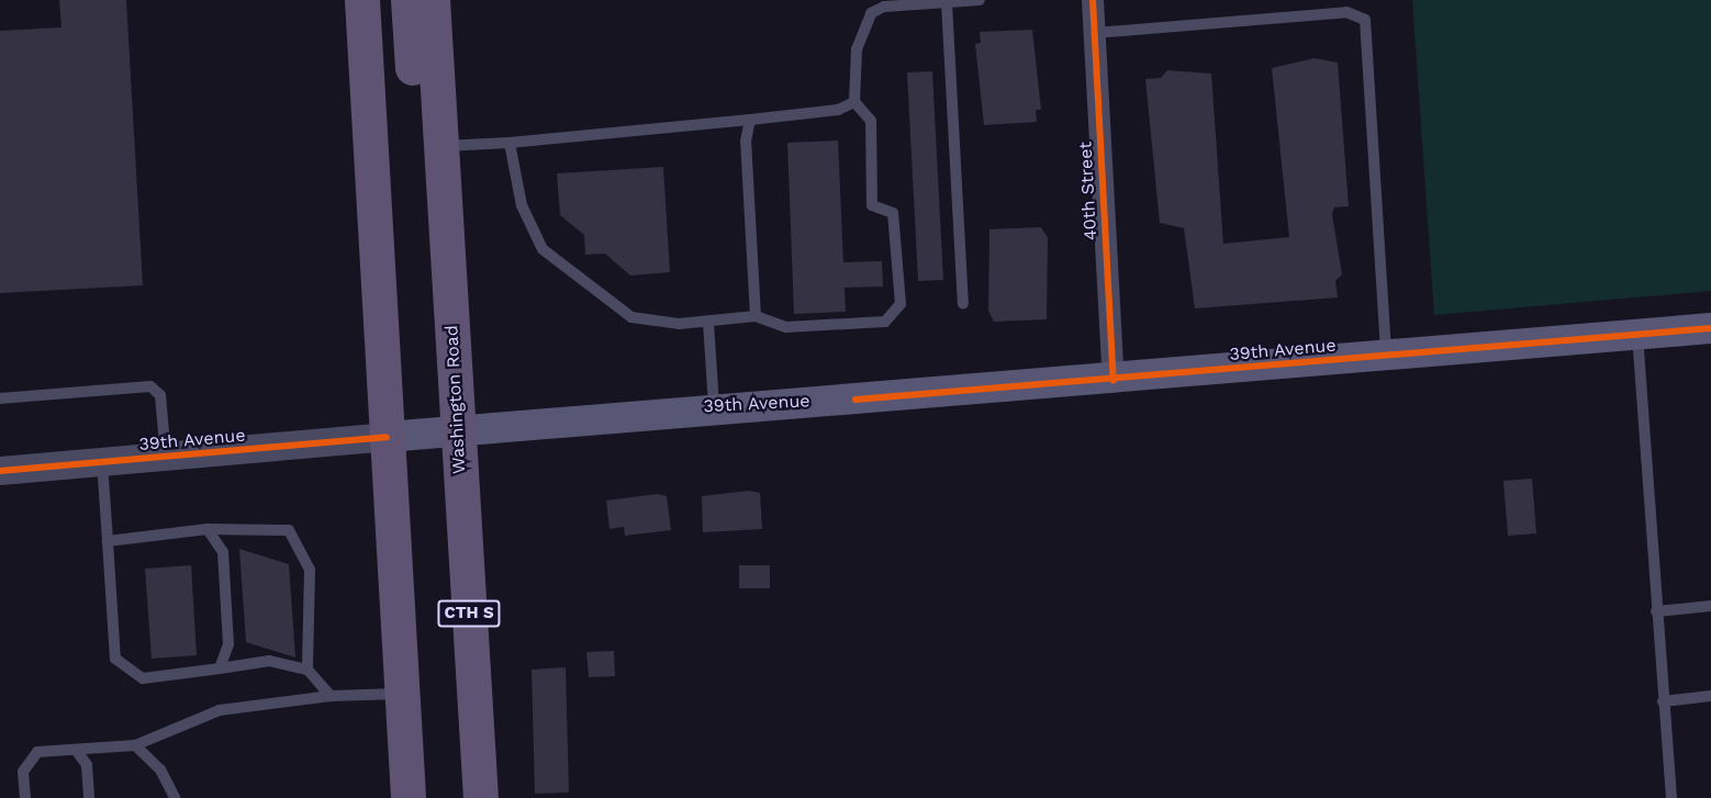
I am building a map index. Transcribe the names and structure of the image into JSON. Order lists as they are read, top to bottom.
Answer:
{
  "streets": {
    "main road": ["39th Avenue", "Washington Road", "CTH S"],
    "street": ["40th Street"]
  },
  "crossings": [
    ["40th Street", "39th Avenue"],
    ["39th Avenue", "Washington Road"]
  ]
}
